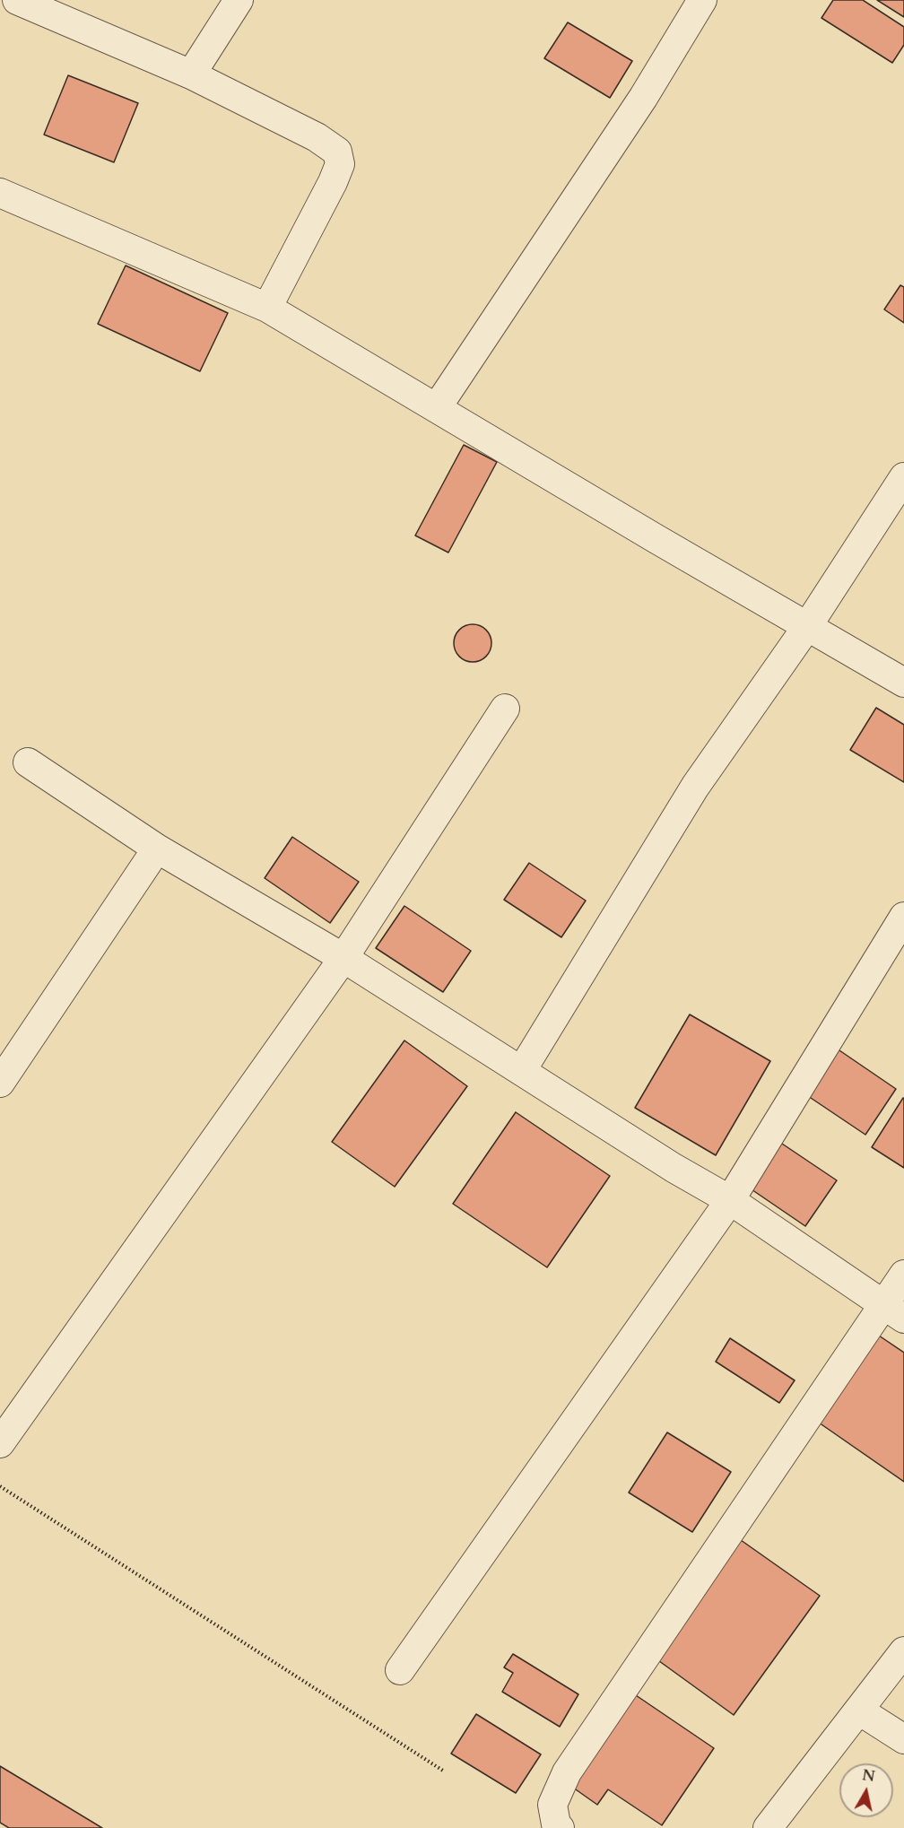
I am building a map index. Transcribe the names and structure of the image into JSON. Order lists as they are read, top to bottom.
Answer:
{
  "north": "top"
}
